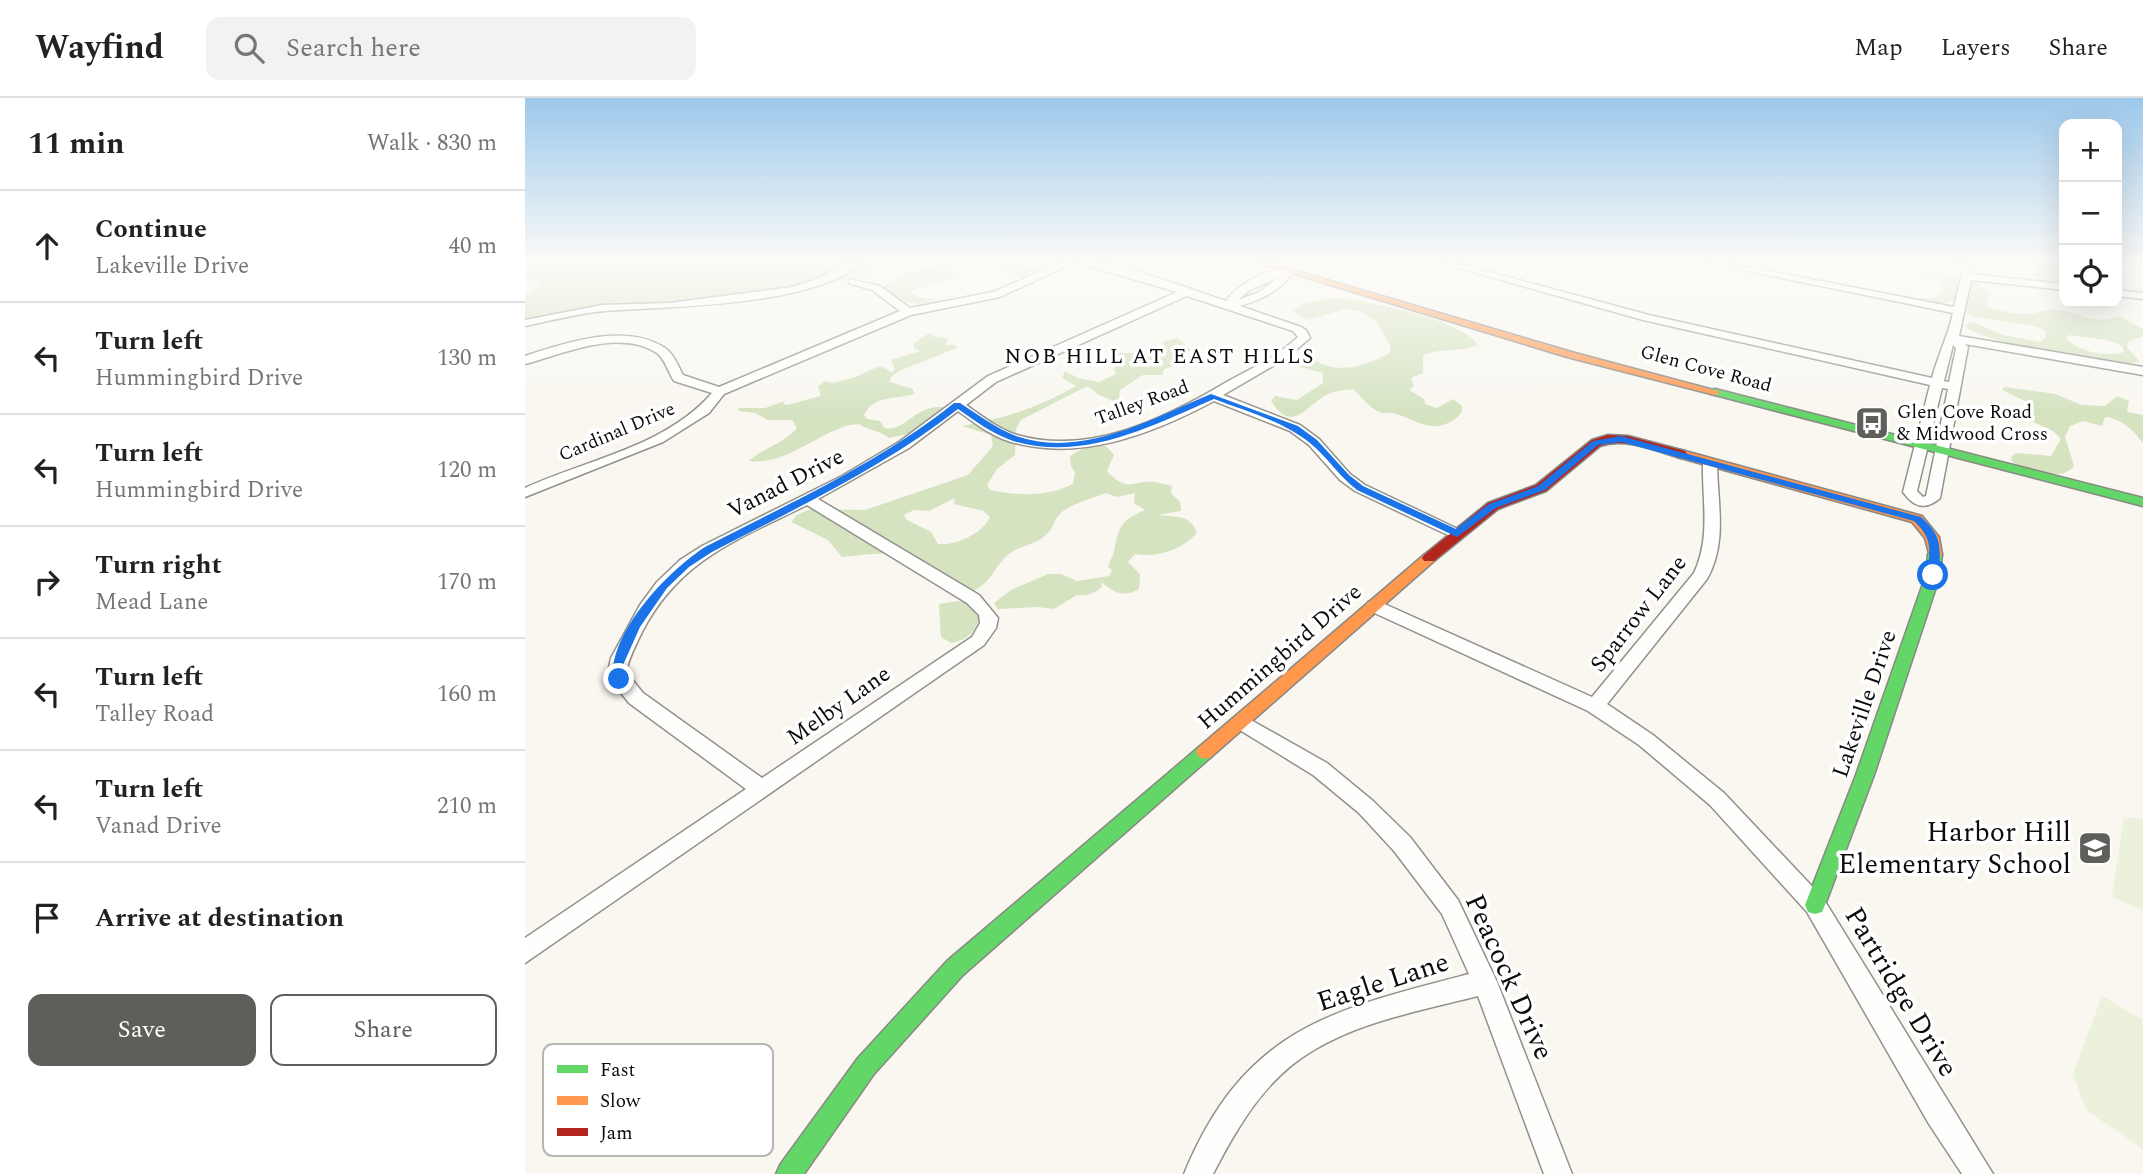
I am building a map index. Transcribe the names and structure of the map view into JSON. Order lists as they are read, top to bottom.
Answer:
{
  "streets": {
    "street": [
      "Glen Cove Road",
      "Talley Road",
      "Cardinal Drive",
      "Vanad Drive",
      "Sparrow Lane",
      "Hummingbird Drive",
      "Lakeville Drive",
      "Melby Lane",
      "Peacock Drive",
      "Eagle Lane",
      "Partridge Drive"
    ]
  },
  "crossings": [
    ["Talley Road", "Vanad Drive"],
    ["Vanad Drive", "Melby Lane"],
    ["Sparrow Lane", "Hummingbird Drive"],
    ["Sparrow Lane", "Partridge Drive"],
    ["Hummingbird Drive", "Lakeville Drive"],
    ["Hummingbird Drive", "Peacock Drive"],
    ["Hummingbird Drive", "Partridge Drive"],
    ["Lakeville Drive", "Partridge Drive"],
    ["Peacock Drive", "Eagle Lane"]
  ],
  "districts": ["NOB HILL AT EAST HILLS"],
  "places": {
    "bus stop": ["Glen Cove Road & Midwood Cross"],
    "school or university": ["Harbor Hill Elementary School"]
  },
  "legend": ["Fast", "Slow", "Jam"],
  "page": {
    "header": "Wayfind",
    "search": "Search here",
    "nav": ["Map", "Layers", "Share"],
    "heading": ["11 min", "Walk · 830 m"],
    "map_buttons": ["+", "−"],
    "list": [
      ["Continue", "Lakeville Drive", "40 m"],
      ["Turn left", "Hummingbird Drive", "130 m"],
      ["Turn left", "Hummingbird Drive", "120 m"],
      ["Turn right", "Mead Lane", "170 m"],
      ["Turn left", "Talley Road", "160 m"],
      ["Turn left", "Vanad Drive", "210 m"],
      "Arrive at destination"
    ],
    "buttons": ["Save", "Share"]
  }
}
